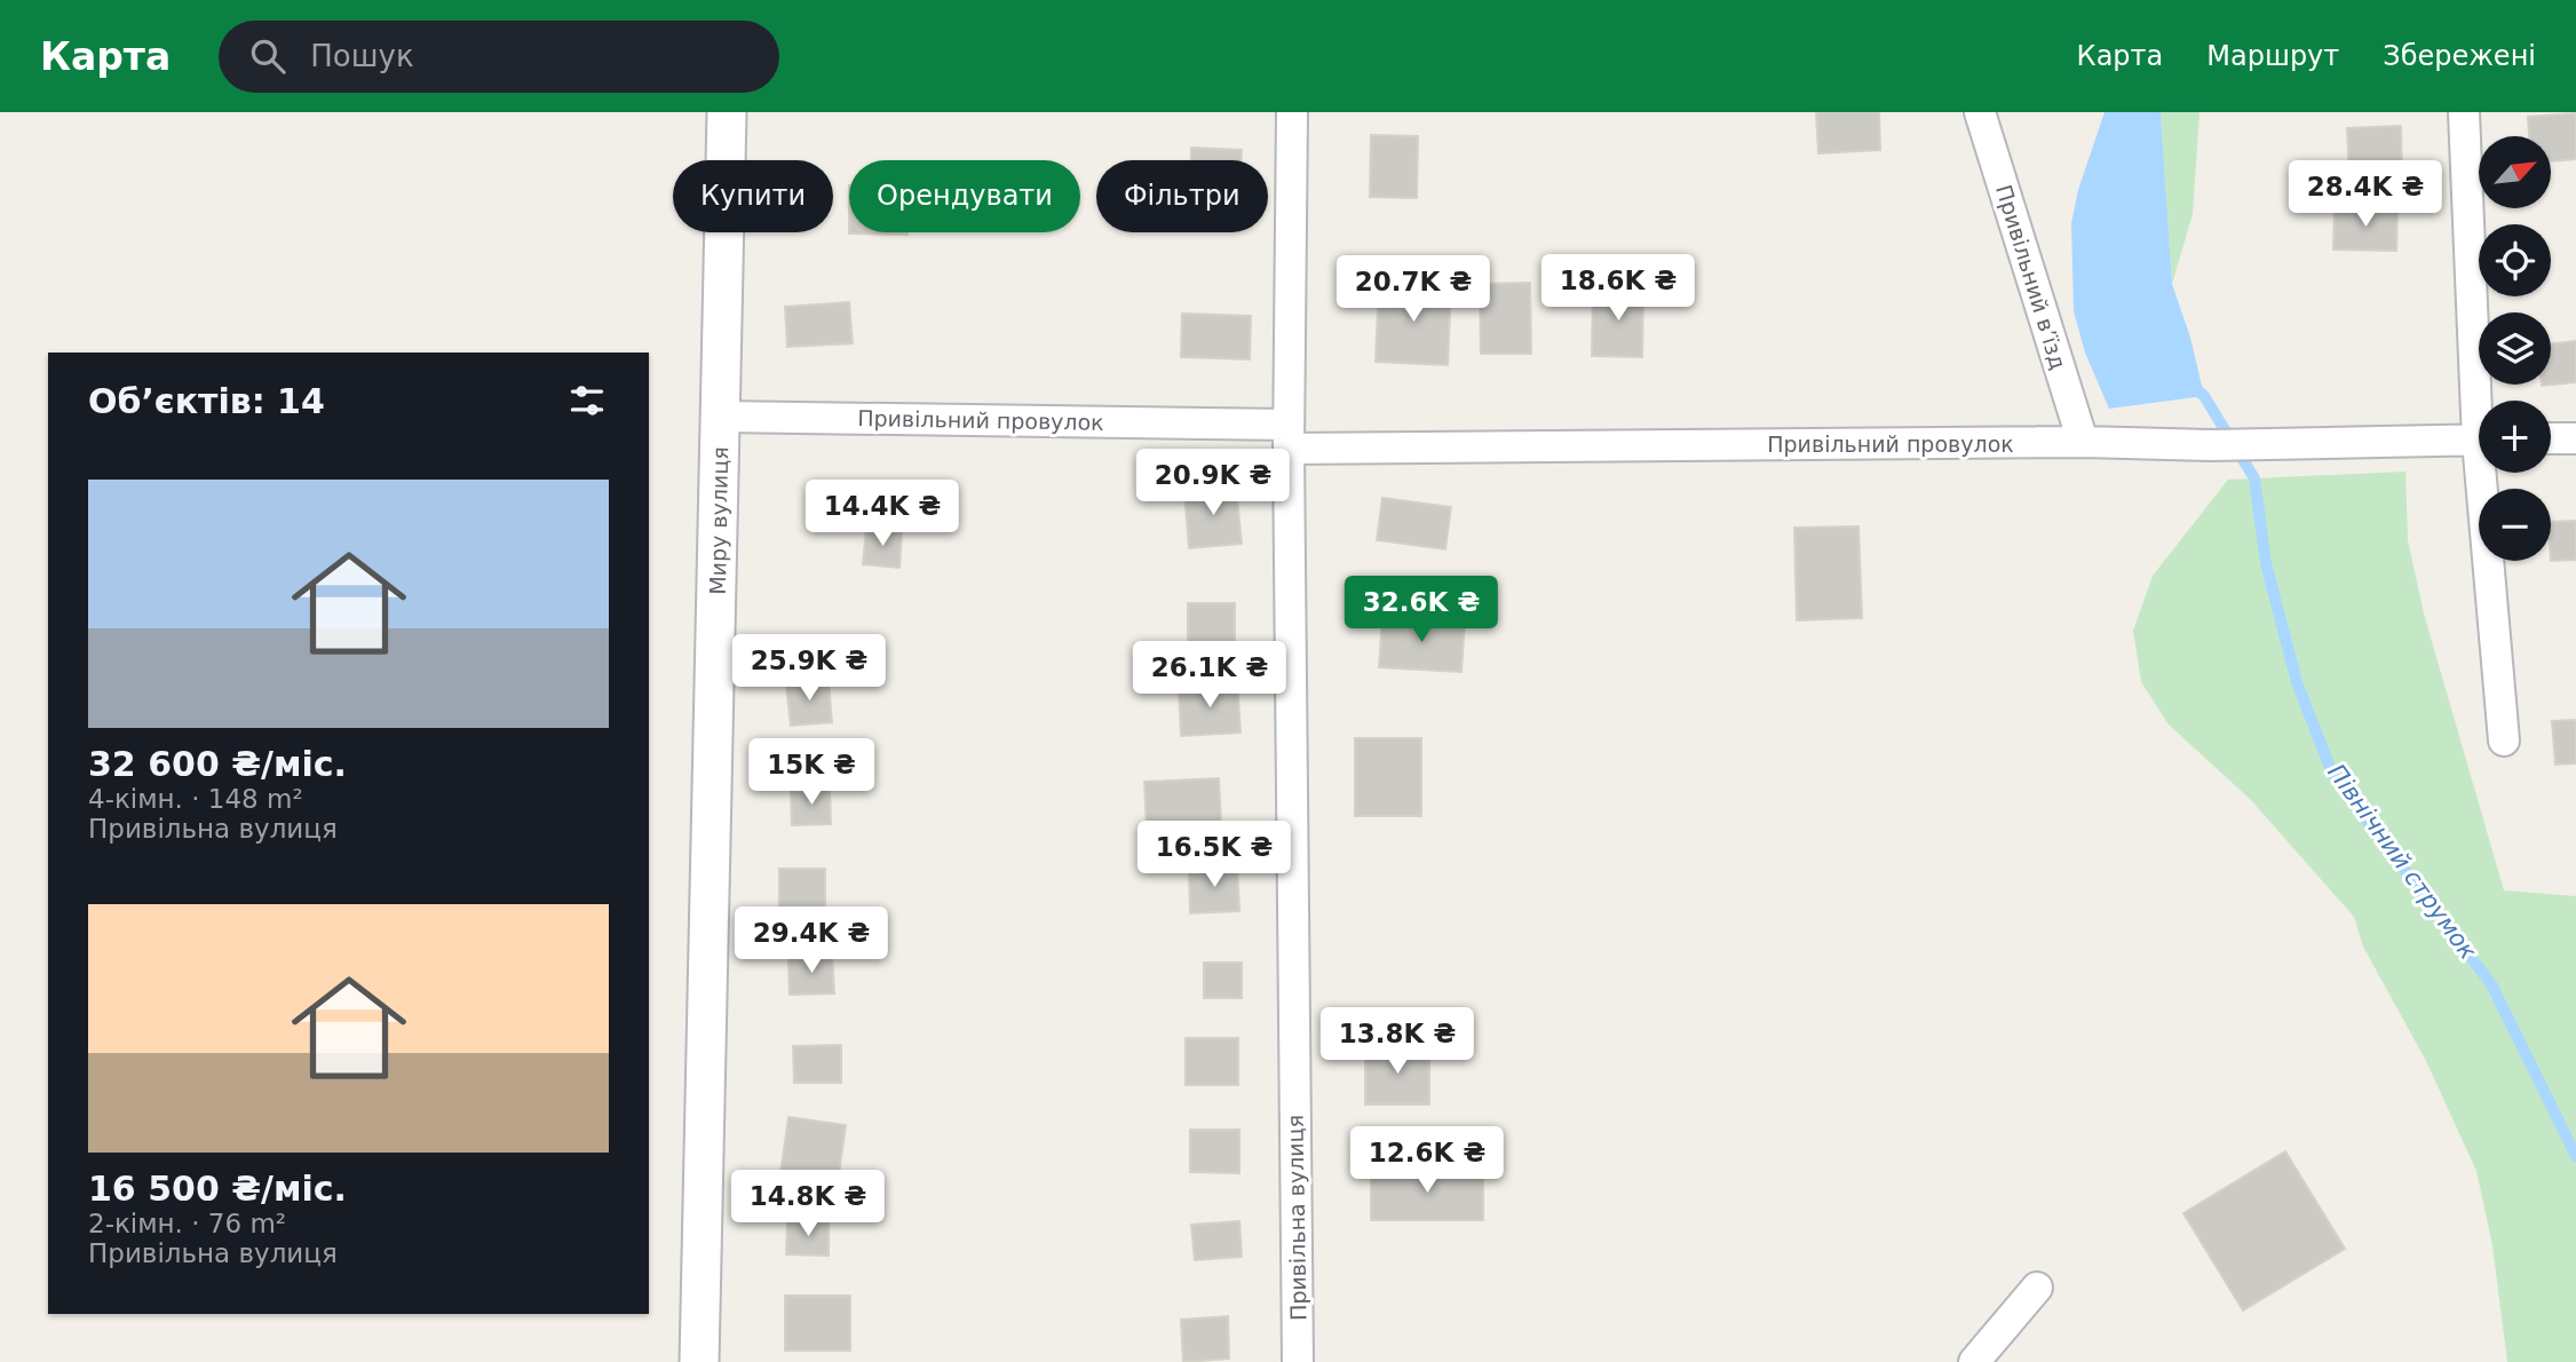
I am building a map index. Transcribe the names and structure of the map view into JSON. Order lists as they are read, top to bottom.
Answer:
{
  "streets": {
    "street": [
      "Привільний в’їзд",
      "Привільний провулок",
      "Миру вулиця",
      "Привільна вулиця"
    ]
  },
  "crossings": [
    ["Привільний в’їзд", "Привільний провулок"],
    ["Привільний провулок", "Миру вулиця"],
    ["Привільний провулок", "Привільна вулиця"]
  ],
  "water": ["Північний струмок"],
  "north": "top right",
  "page": {
    "header": "Карта",
    "search": "Пошук",
    "nav": ["Карта", "Маршрут", "Збережені"],
    "map_buttons": ["+", "−"],
    "price": [
      "28.4K ₴",
      "18.6K ₴",
      "20.7K ₴",
      "20.9K ₴",
      "14.4K ₴",
      "32.6K ₴",
      "25.9K ₴",
      "26.1K ₴",
      "15K ₴",
      "16.5K ₴",
      "29.4K ₴",
      "13.8K ₴",
      "12.6K ₴",
      "14.8K ₴"
    ],
    "chip": ["Купити", "Орендувати", "Фільтри"],
    "heading": "Об’єктів: 14",
    "list": [
      {
        "name": "32 600 ₴/міс.",
        "note": "4-кімн. · 148 m² · Привільна вулиця"
      },
      {
        "name": "16 500 ₴/міс.",
        "note": "2-кімн. · 76 m² · Привільна вулиця"
      }
    ]
  }
}
